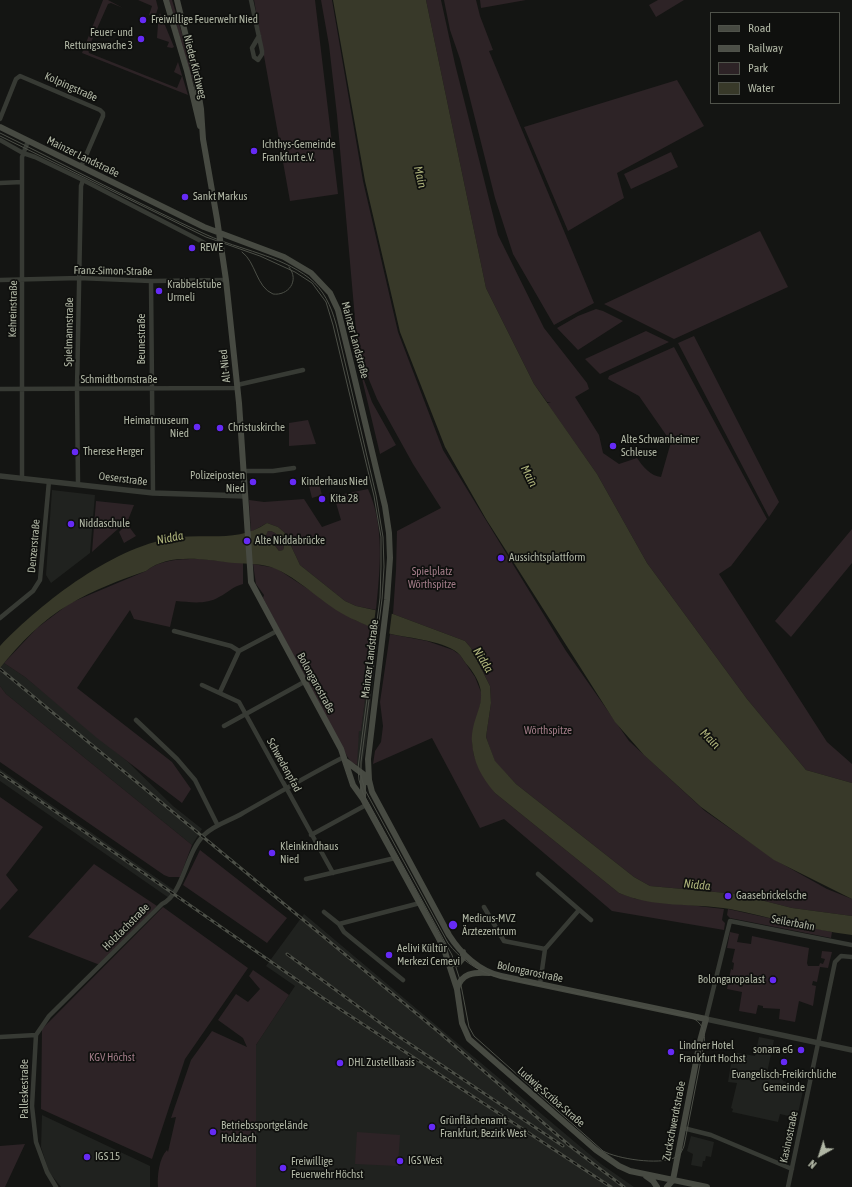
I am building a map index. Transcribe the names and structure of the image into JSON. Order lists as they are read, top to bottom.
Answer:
{
  "streets": {
    "main road": [
      "Nieder Kirchweg",
      "Mainzer Landstraße",
      "Alt-Nied",
      "Bolongarostraße",
      "Ludwig-Scriba-Straße",
      "Zuckschwerdtstraße"
    ],
    "street": [
      "Kolpingstraße",
      "Franz-Simon-Straße",
      "Kehreinstraße",
      "Spielmannstraße",
      "Beunestraße",
      "Schmidtbornstraße",
      "Oeserstraße",
      "Denzerstraße",
      "Schwedenpfad",
      "Seilerbahn",
      "Holzlachstraße",
      "Palleskestraße",
      "Kasinostraße"
    ]
  },
  "crossings": [
    ["Nieder Kirchweg", "Mainzer Landstraße"],
    ["Nieder Kirchweg", "Alt-Nied"],
    ["Kolpingstraße", "Mainzer Landstraße"],
    ["Mainzer Landstraße", "Kehreinstraße"],
    ["Mainzer Landstraße", "Spielmannstraße"],
    ["Mainzer Landstraße", "Alt-Nied"],
    ["Mainzer Landstraße", "Bolongarostraße"],
    ["Franz-Simon-Straße", "Kehreinstraße"],
    ["Franz-Simon-Straße", "Spielmannstraße"],
    ["Franz-Simon-Straße", "Beunestraße"],
    ["Franz-Simon-Straße", "Alt-Nied"],
    ["Kehreinstraße", "Schmidtbornstraße"],
    ["Kehreinstraße", "Oeserstraße"],
    ["Spielmannstraße", "Schmidtbornstraße"],
    ["Spielmannstraße", "Oeserstraße"],
    ["Beunestraße", "Schmidtbornstraße"],
    ["Beunestraße", "Oeserstraße"],
    ["Alt-Nied", "Schmidtbornstraße"],
    ["Alt-Nied", "Oeserstraße"],
    ["Alt-Nied", "Bolongarostraße"],
    ["Oeserstraße", "Denzerstraße"],
    ["Oeserstraße", "Bolongarostraße"],
    ["Bolongarostraße", "Seilerbahn"],
    ["Bolongarostraße", "Holzlachstraße"],
    ["Bolongarostraße", "Ludwig-Scriba-Straße"],
    ["Bolongarostraße", "Zuckschwerdtstraße"],
    ["Bolongarostraße", "Kasinostraße"],
    ["Schwedenpfad", "Holzlachstraße"],
    ["Seilerbahn", "Zuckschwerdtstraße"],
    ["Holzlachstraße", "Palleskestraße"],
    ["Ludwig-Scriba-Straße", "Zuckschwerdtstraße"]
  ],
  "water": ["Main", "Nidda"],
  "parks": ["Spielplatz Wörthspitze", "Wörthspitze", "KGV Höchst"],
  "places": [
    "Freiwillige Feuerwehr Nied",
    "Feuer- und Rettungswache 3",
    "Ichthys-Gemeinde Frankfurt e.V.",
    "Sankt Markus",
    "REWE",
    "Krabbelstube Urmeli",
    "Heimatmuseum Nied",
    "Christuskirche",
    "Alte Schwanheimer Schleuse",
    "Therese Herger",
    "Polizeiposten Nied",
    "Kinderhaus Nied",
    "Kita 28",
    "Niddaschule",
    "Alte Niddabrücke",
    "Aussichtsplattform",
    "Kleinkindhaus Nied",
    "Gaasebrickelsche",
    "Medicus-MVZ Ärztezentrum",
    "Aelivi Kültür Merkezi Cemevi",
    "Bolongaropalast",
    "sonara eG",
    "Lindner Hotel Frankfurt Hochst",
    "Evangelisch-Freikirchliche Gemeinde",
    "DHL Zustellbasis",
    "Grünflächenamt Frankfurt, Bezirk West",
    "Betriebssportgelände Holzlach",
    "IGS 15",
    "IGS West",
    "Freiwillige Feuerwehr Höchst"
  ],
  "legend": [
    "Road",
    "Railway",
    "Park",
    "Water"
  ],
  "north": "bottom left"
}
